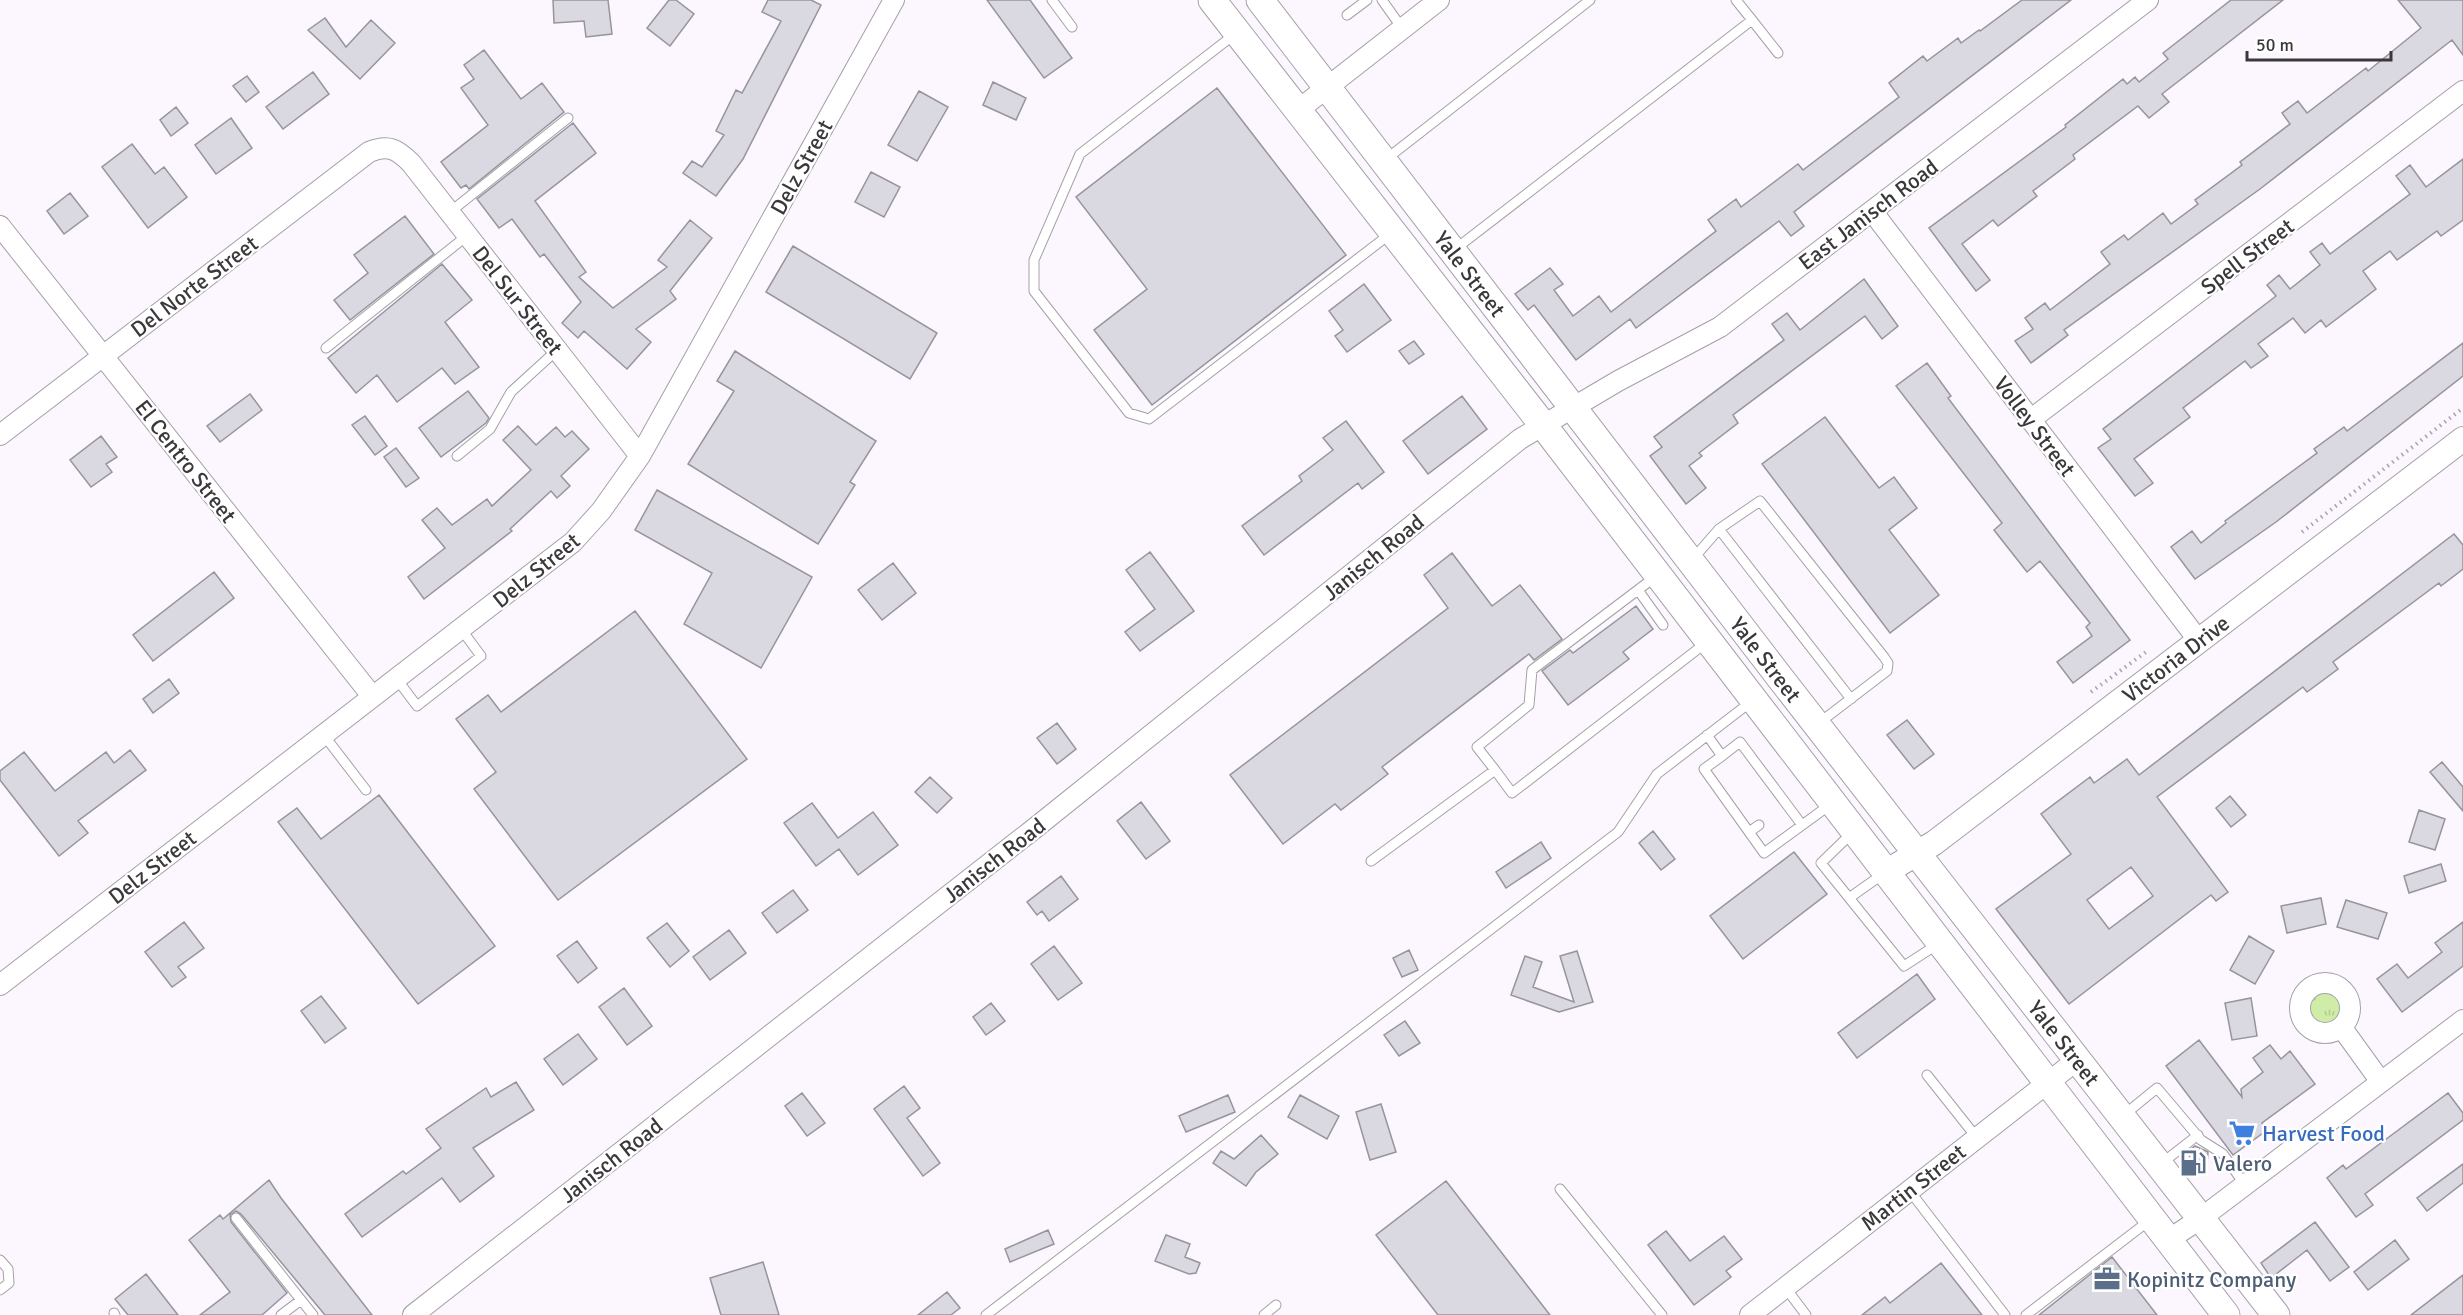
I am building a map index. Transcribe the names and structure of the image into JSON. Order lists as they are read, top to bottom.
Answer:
{
  "streets": {
    "main road": ["Yale Street"],
    "street": [
      "Delz Street",
      "East Janisch Road",
      "Spell Street",
      "Del Norte Street",
      "Del Sur Street",
      "Volley Street",
      "El Centro Street",
      "Janisch Road",
      "Victoria Drive",
      "Martin Street"
    ]
  },
  "crossings": [
    ["Delz Street", "Del Sur Street"],
    ["Delz Street", "El Centro Street"],
    ["East Janisch Road", "Yale Street"],
    ["East Janisch Road", "Volley Street"],
    ["East Janisch Road", "Janisch Road"],
    ["Spell Street", "Volley Street"],
    ["Yale Street", "Janisch Road"],
    ["Yale Street", "Victoria Drive"],
    ["Yale Street", "Martin Street"],
    ["Del Norte Street", "Del Sur Street"],
    ["Del Norte Street", "El Centro Street"],
    ["Volley Street", "Victoria Drive"]
  ],
  "places": {
    "supermarket": ["Harvest Food"],
    "fuel station": ["Valero"],
    "office": ["Kopinitz Company"]
  },
  "scale_bar": "50 m"
}
